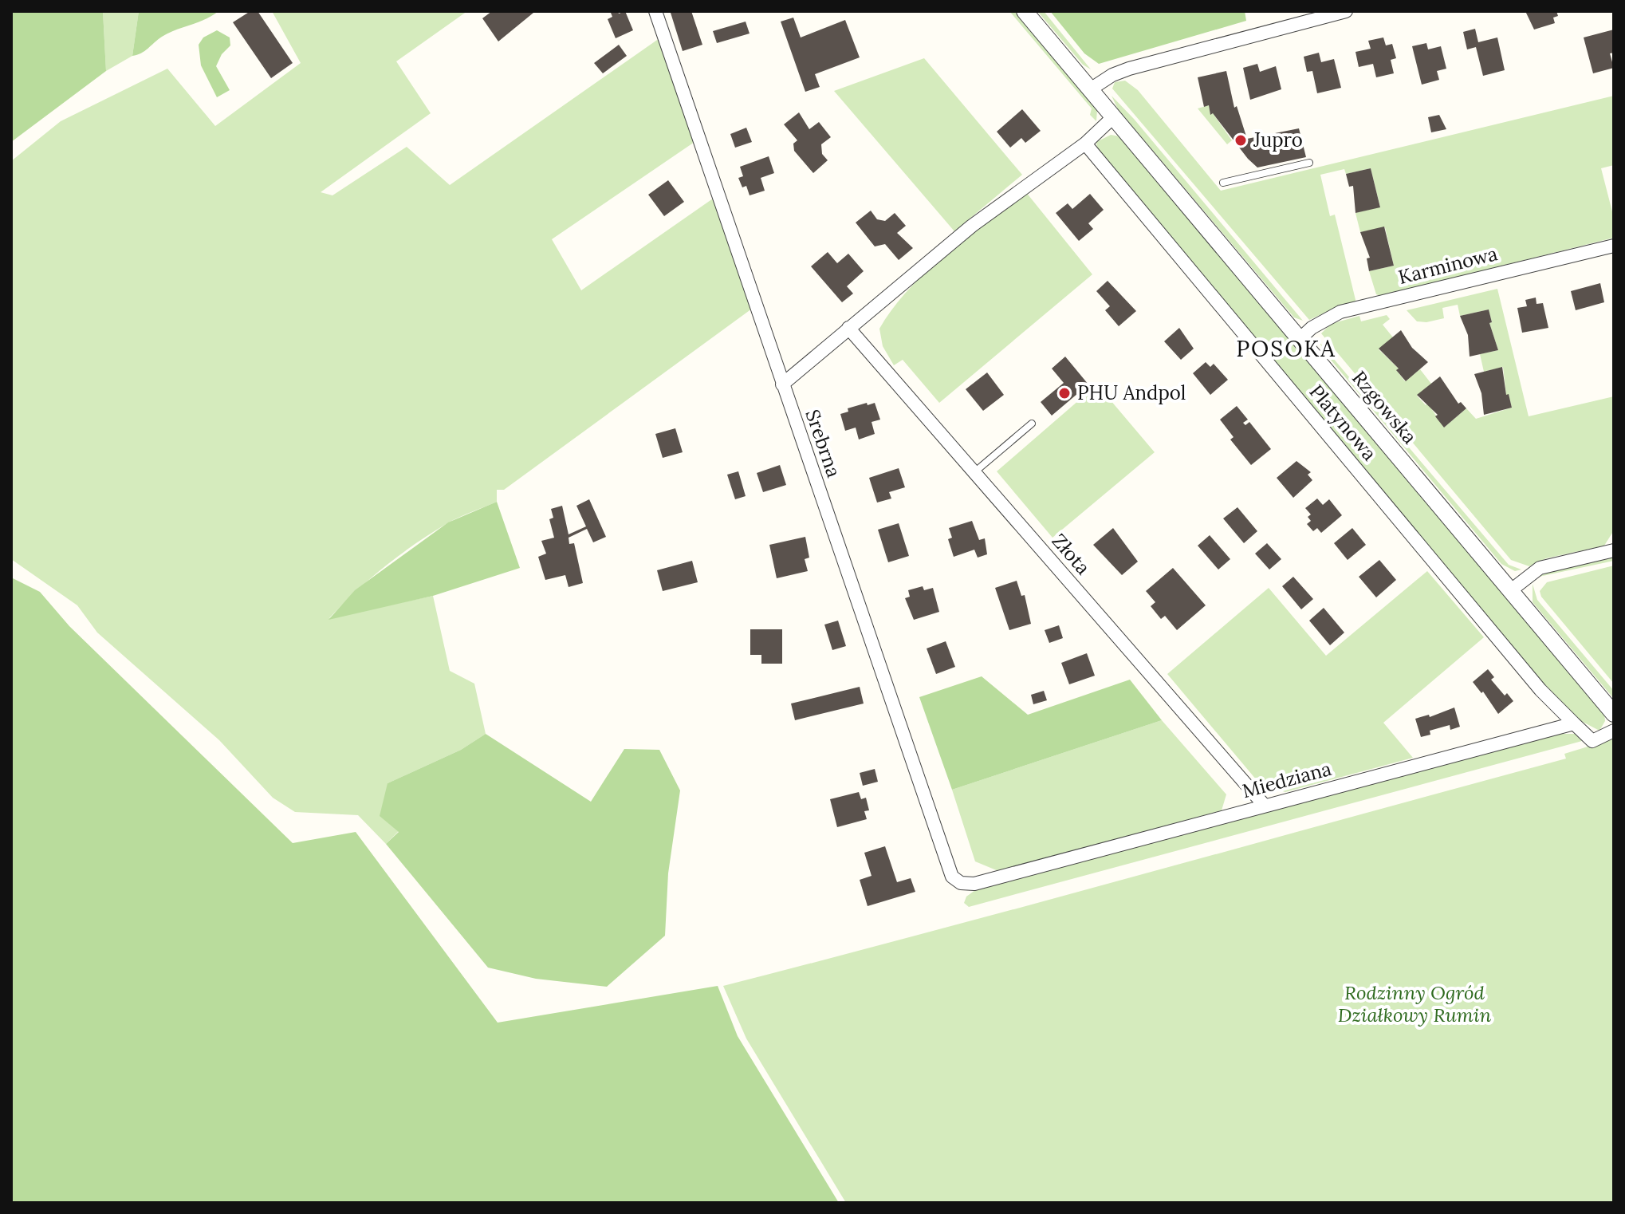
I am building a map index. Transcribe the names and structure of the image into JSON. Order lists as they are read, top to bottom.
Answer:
{
  "streets": {
    "street": [
      "Karminowa",
      "Rzgowska",
      "Platynowa",
      "Srebrna",
      "Złota",
      "Miedziana"
    ]
  },
  "crossings": [
    ["Karminowa", "Rzgowska"],
    ["Platynowa", "Miedziana"],
    ["Srebrna", "Miedziana"],
    ["Złota", "Miedziana"]
  ],
  "districts": ["POSOKA"],
  "parks": ["Rodzinny Ogród Działkowy Rumin"],
  "places": ["Jupro", "PHU Andpol"]
}
